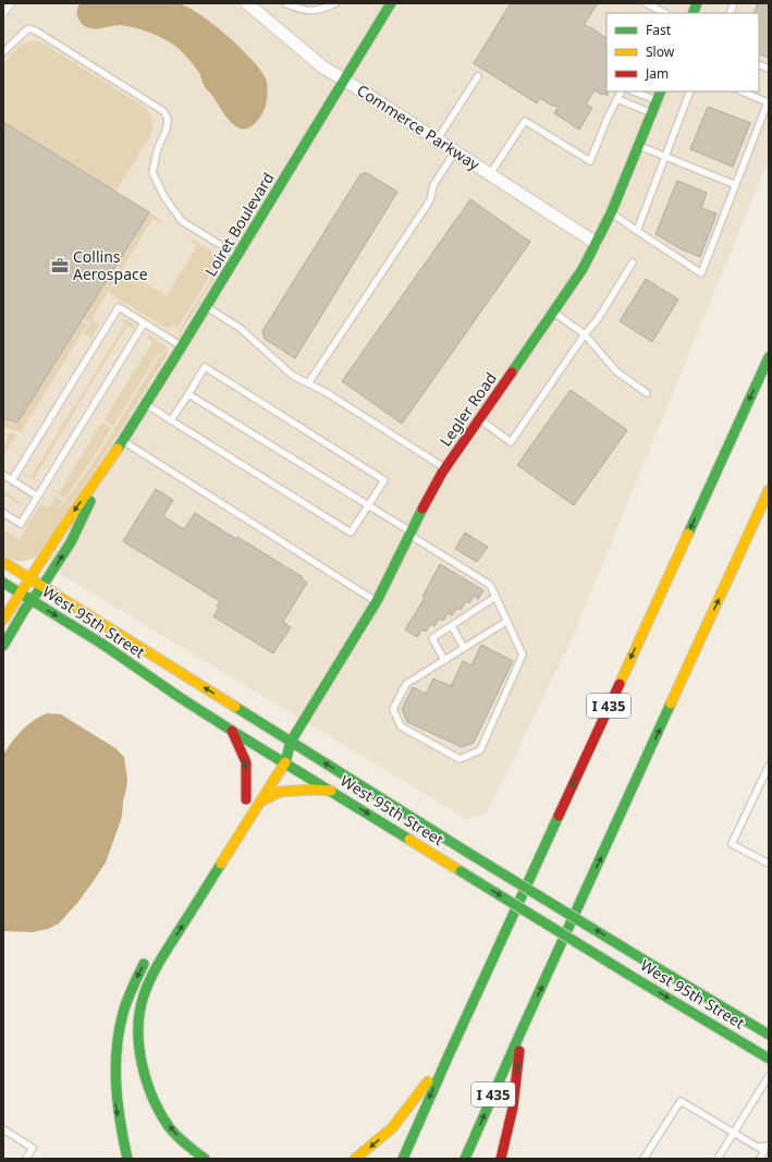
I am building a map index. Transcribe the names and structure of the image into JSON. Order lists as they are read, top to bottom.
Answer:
{
  "streets": {
    "main road": [
      "Loiret Boulevard",
      "Legler Road",
      "West 95th Street",
      "I 435"
    ],
    "street": ["Commerce Parkway"]
  },
  "crossings": [
    ["Commerce Parkway", "Loiret Boulevard"],
    ["Commerce Parkway", "Legler Road"],
    ["Loiret Boulevard", "West 95th Street"],
    ["Legler Road", "West 95th Street"]
  ],
  "places": {
    "office": ["Collins Aerospace"]
  },
  "legend": ["Fast", "Slow", "Jam"]
}
